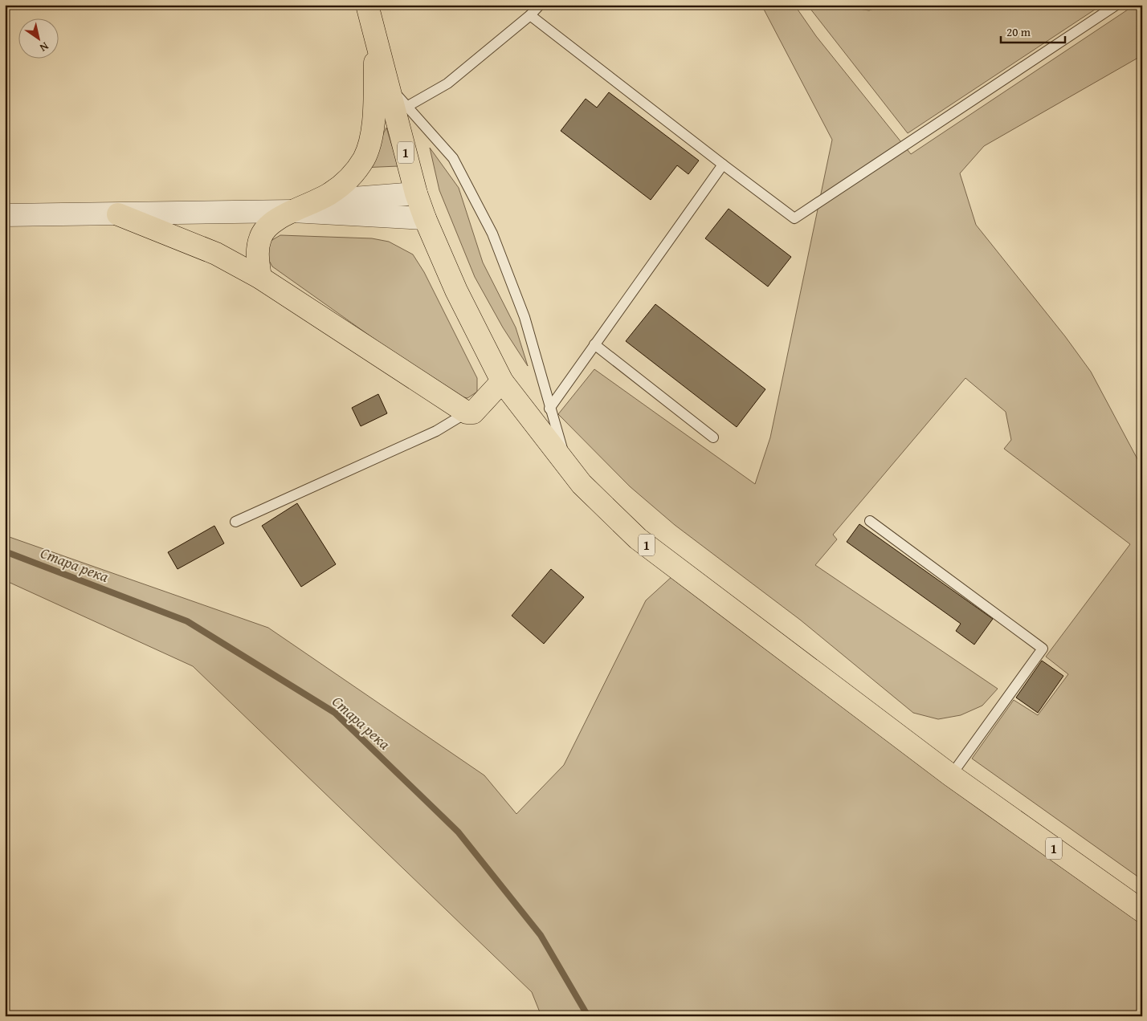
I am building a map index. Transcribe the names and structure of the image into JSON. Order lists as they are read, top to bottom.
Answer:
{
  "streets": {
    "main road": ["1"]
  },
  "water": ["Стара река"],
  "scale_bar": "20 m",
  "north": "bottom right"
}
